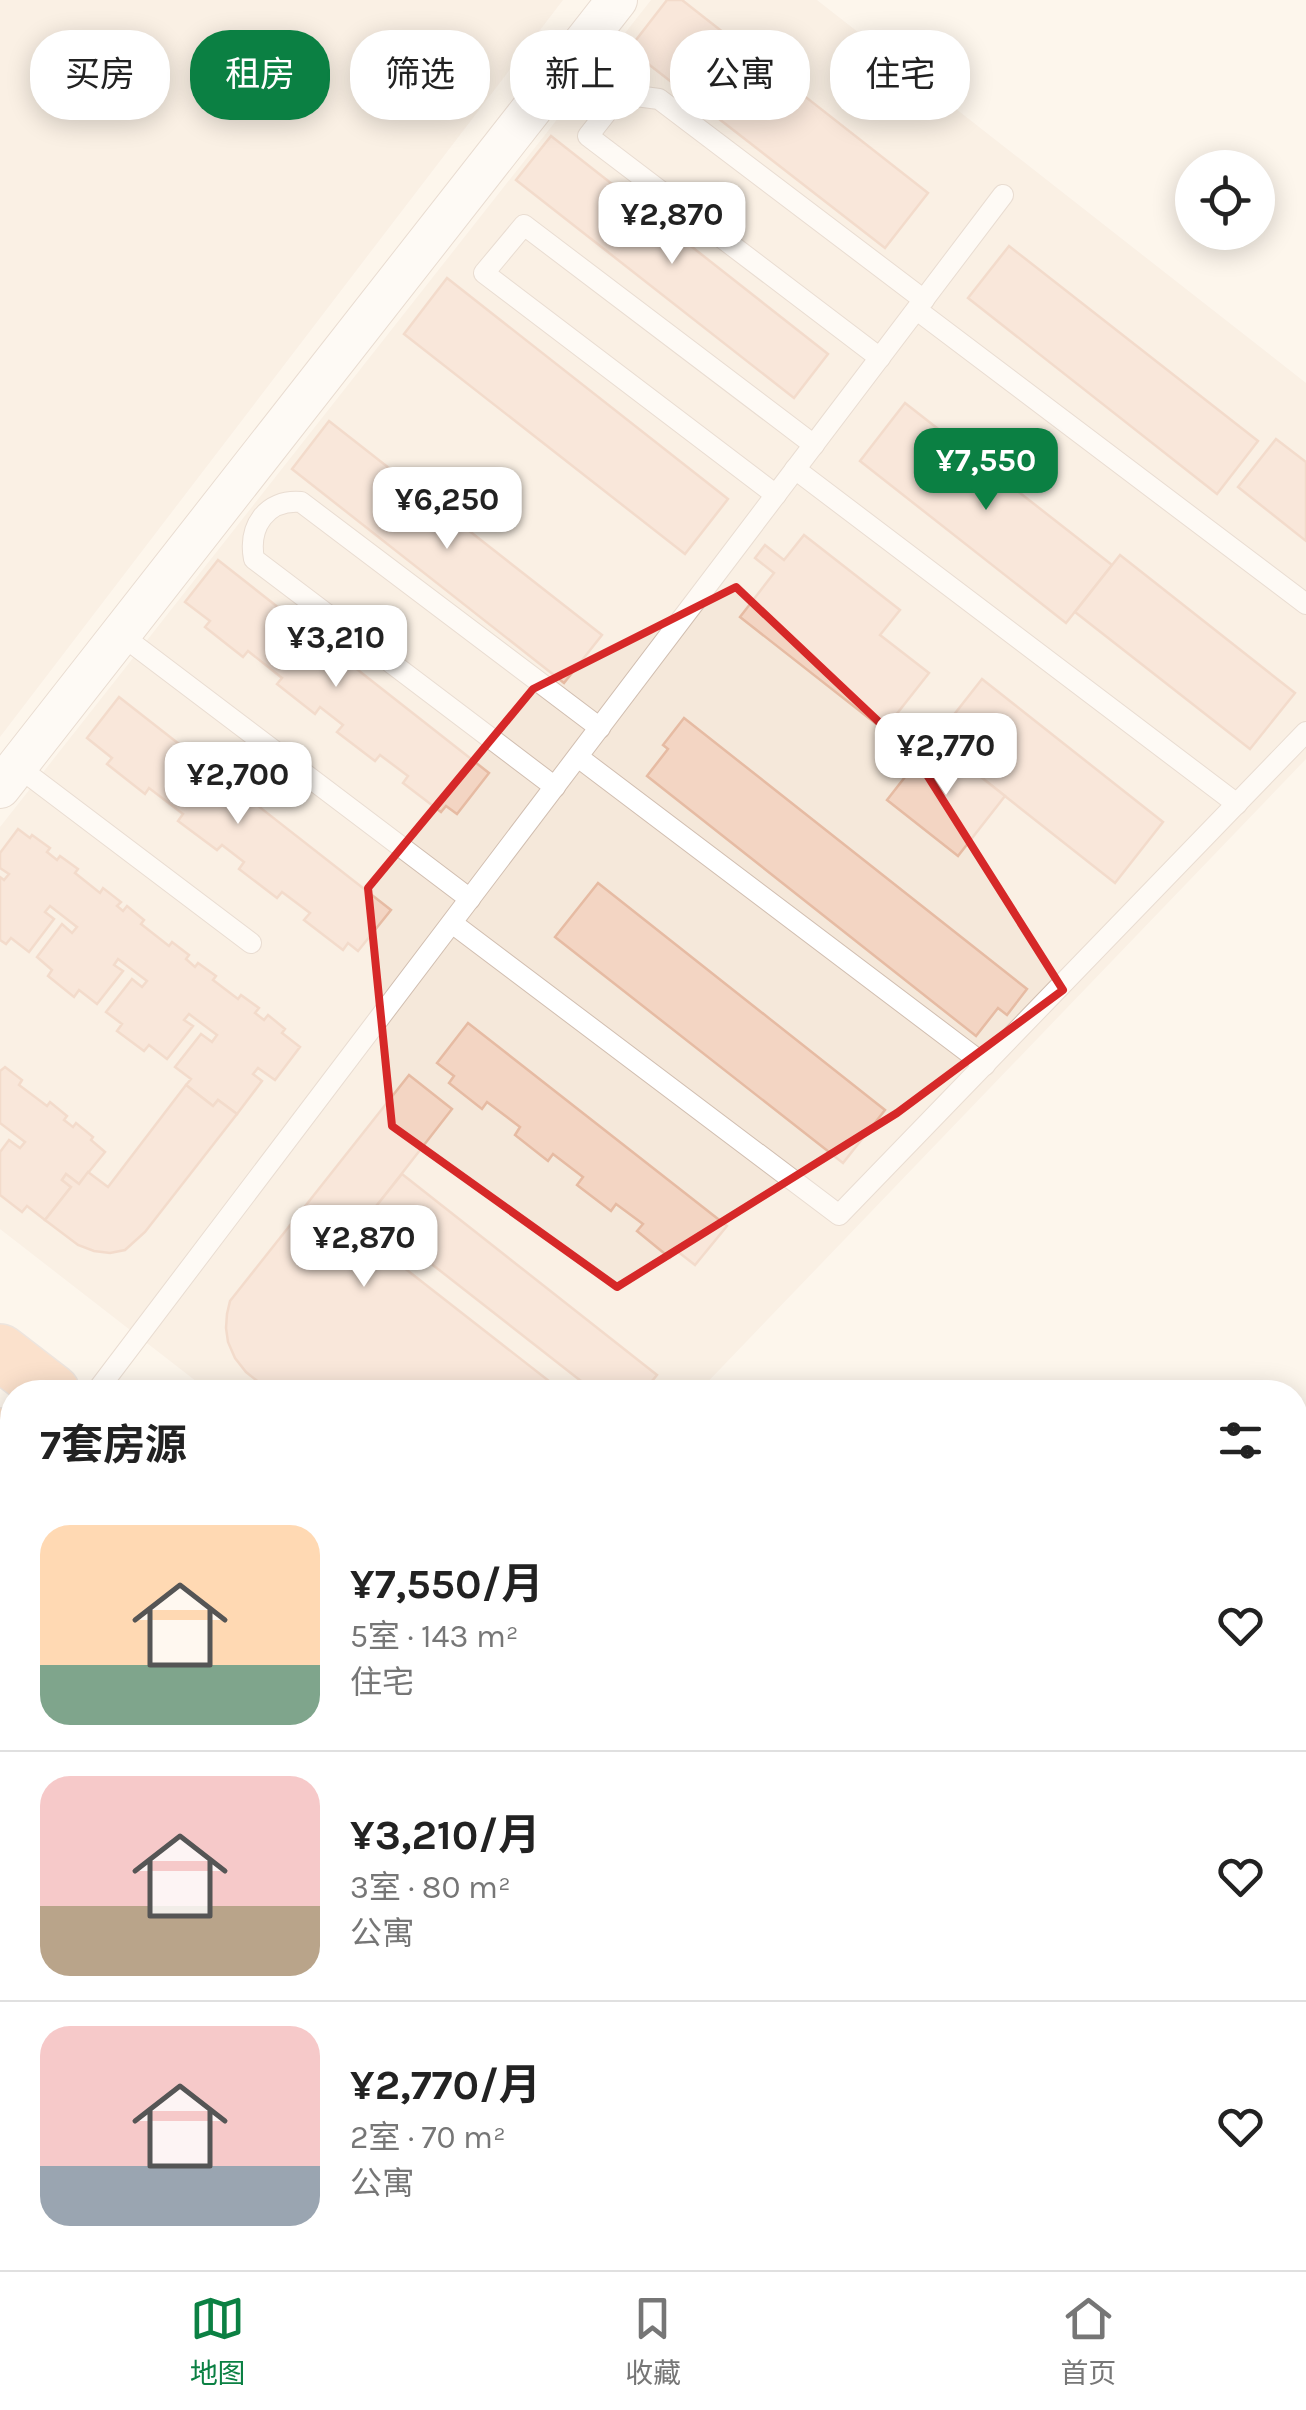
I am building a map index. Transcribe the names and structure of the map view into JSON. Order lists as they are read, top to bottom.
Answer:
{
  "page": {
    "chip": [
      "买房",
      "租房",
      "筛选",
      "新上",
      "公寓",
      "住宅"
    ],
    "price": [
      "¥2,870",
      "¥7,550",
      "¥6,250",
      "¥3,210",
      "¥2,770",
      "¥2,700",
      "¥2,870"
    ],
    "heading": "7套房源",
    "list": [
      {
        "name": "¥7,550/月",
        "note": "5室 · 143 m² · 住宅"
      },
      {
        "name": "¥3,210/月",
        "note": "3室 · 80 m² · 公寓"
      },
      {
        "name": "¥2,770/月",
        "note": "2室 · 70 m² · 公寓"
      }
    ],
    "tabs": ["地图", "收藏", "首页"]
  }
}
